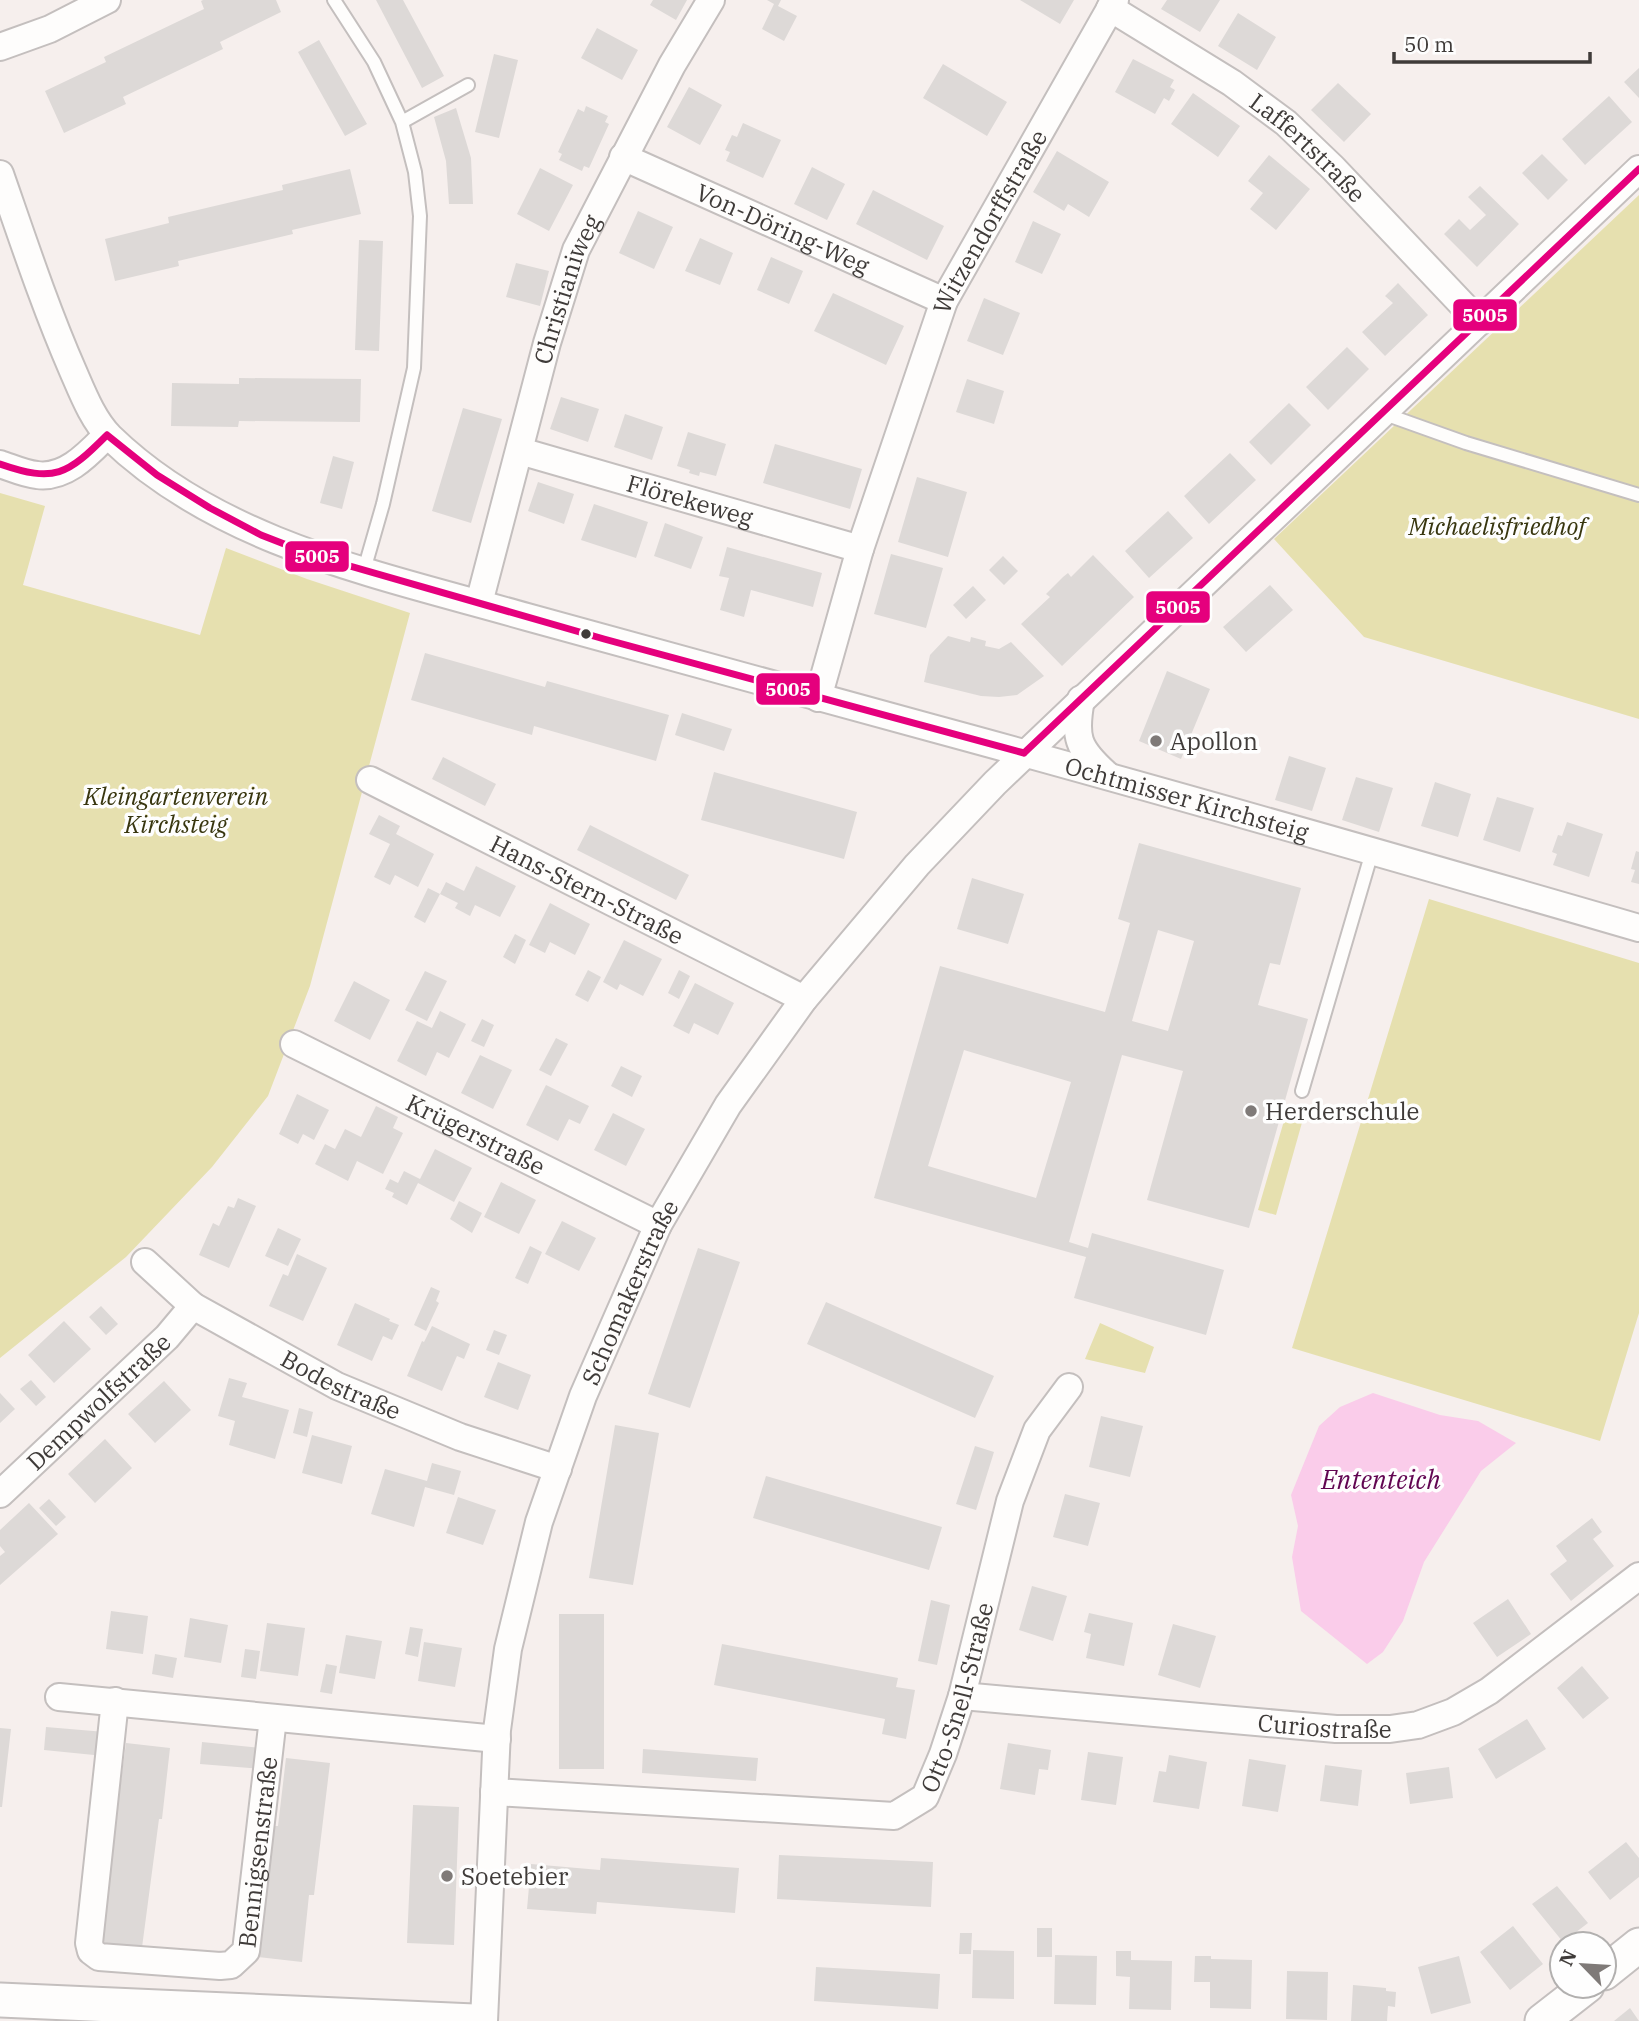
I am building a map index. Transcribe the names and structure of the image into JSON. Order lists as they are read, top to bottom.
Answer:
{
  "streets": {
    "street": [
      "Laffertstraße",
      "Witzendorffstraße",
      "Von-Döring-Weg",
      "Christianiweg",
      "Flörekeweg",
      "Ochtmisser Kirchsteig",
      "Hans-Stern-Straße",
      "Krügerstraße",
      "Schomakerstraße",
      "Bodestraße",
      "Dempwolfstraße",
      "Otto-Snell-Straße",
      "Curiostraße",
      "Bennigsenstraße"
    ]
  },
  "crossings": [
    ["Laffertstraße", "Witzendorffstraße"],
    ["Laffertstraße", "Schomakerstraße"],
    ["Witzendorffstraße", "Von-Döring-Weg"],
    ["Witzendorffstraße", "Flörekeweg"],
    ["Witzendorffstraße", "Ochtmisser Kirchsteig"],
    ["Von-Döring-Weg", "Christianiweg"],
    ["Christianiweg", "Flörekeweg"],
    ["Christianiweg", "Ochtmisser Kirchsteig"],
    ["Ochtmisser Kirchsteig", "Schomakerstraße"],
    ["Hans-Stern-Straße", "Schomakerstraße"],
    ["Krügerstraße", "Schomakerstraße"],
    ["Schomakerstraße", "Bodestraße"],
    ["Schomakerstraße", "Otto-Snell-Straße"],
    ["Bodestraße", "Dempwolfstraße"],
    ["Otto-Snell-Straße", "Curiostraße"]
  ],
  "water": ["Ententeich"],
  "parks": ["Michaelisfriedhof", "Kleingartenverein Kirchsteig"],
  "places": ["Apollon", "Herderschule", "Soetebier"],
  "lines": ["transit line 5005"],
  "scale_bar": "50 m",
  "north": "top left"
}
